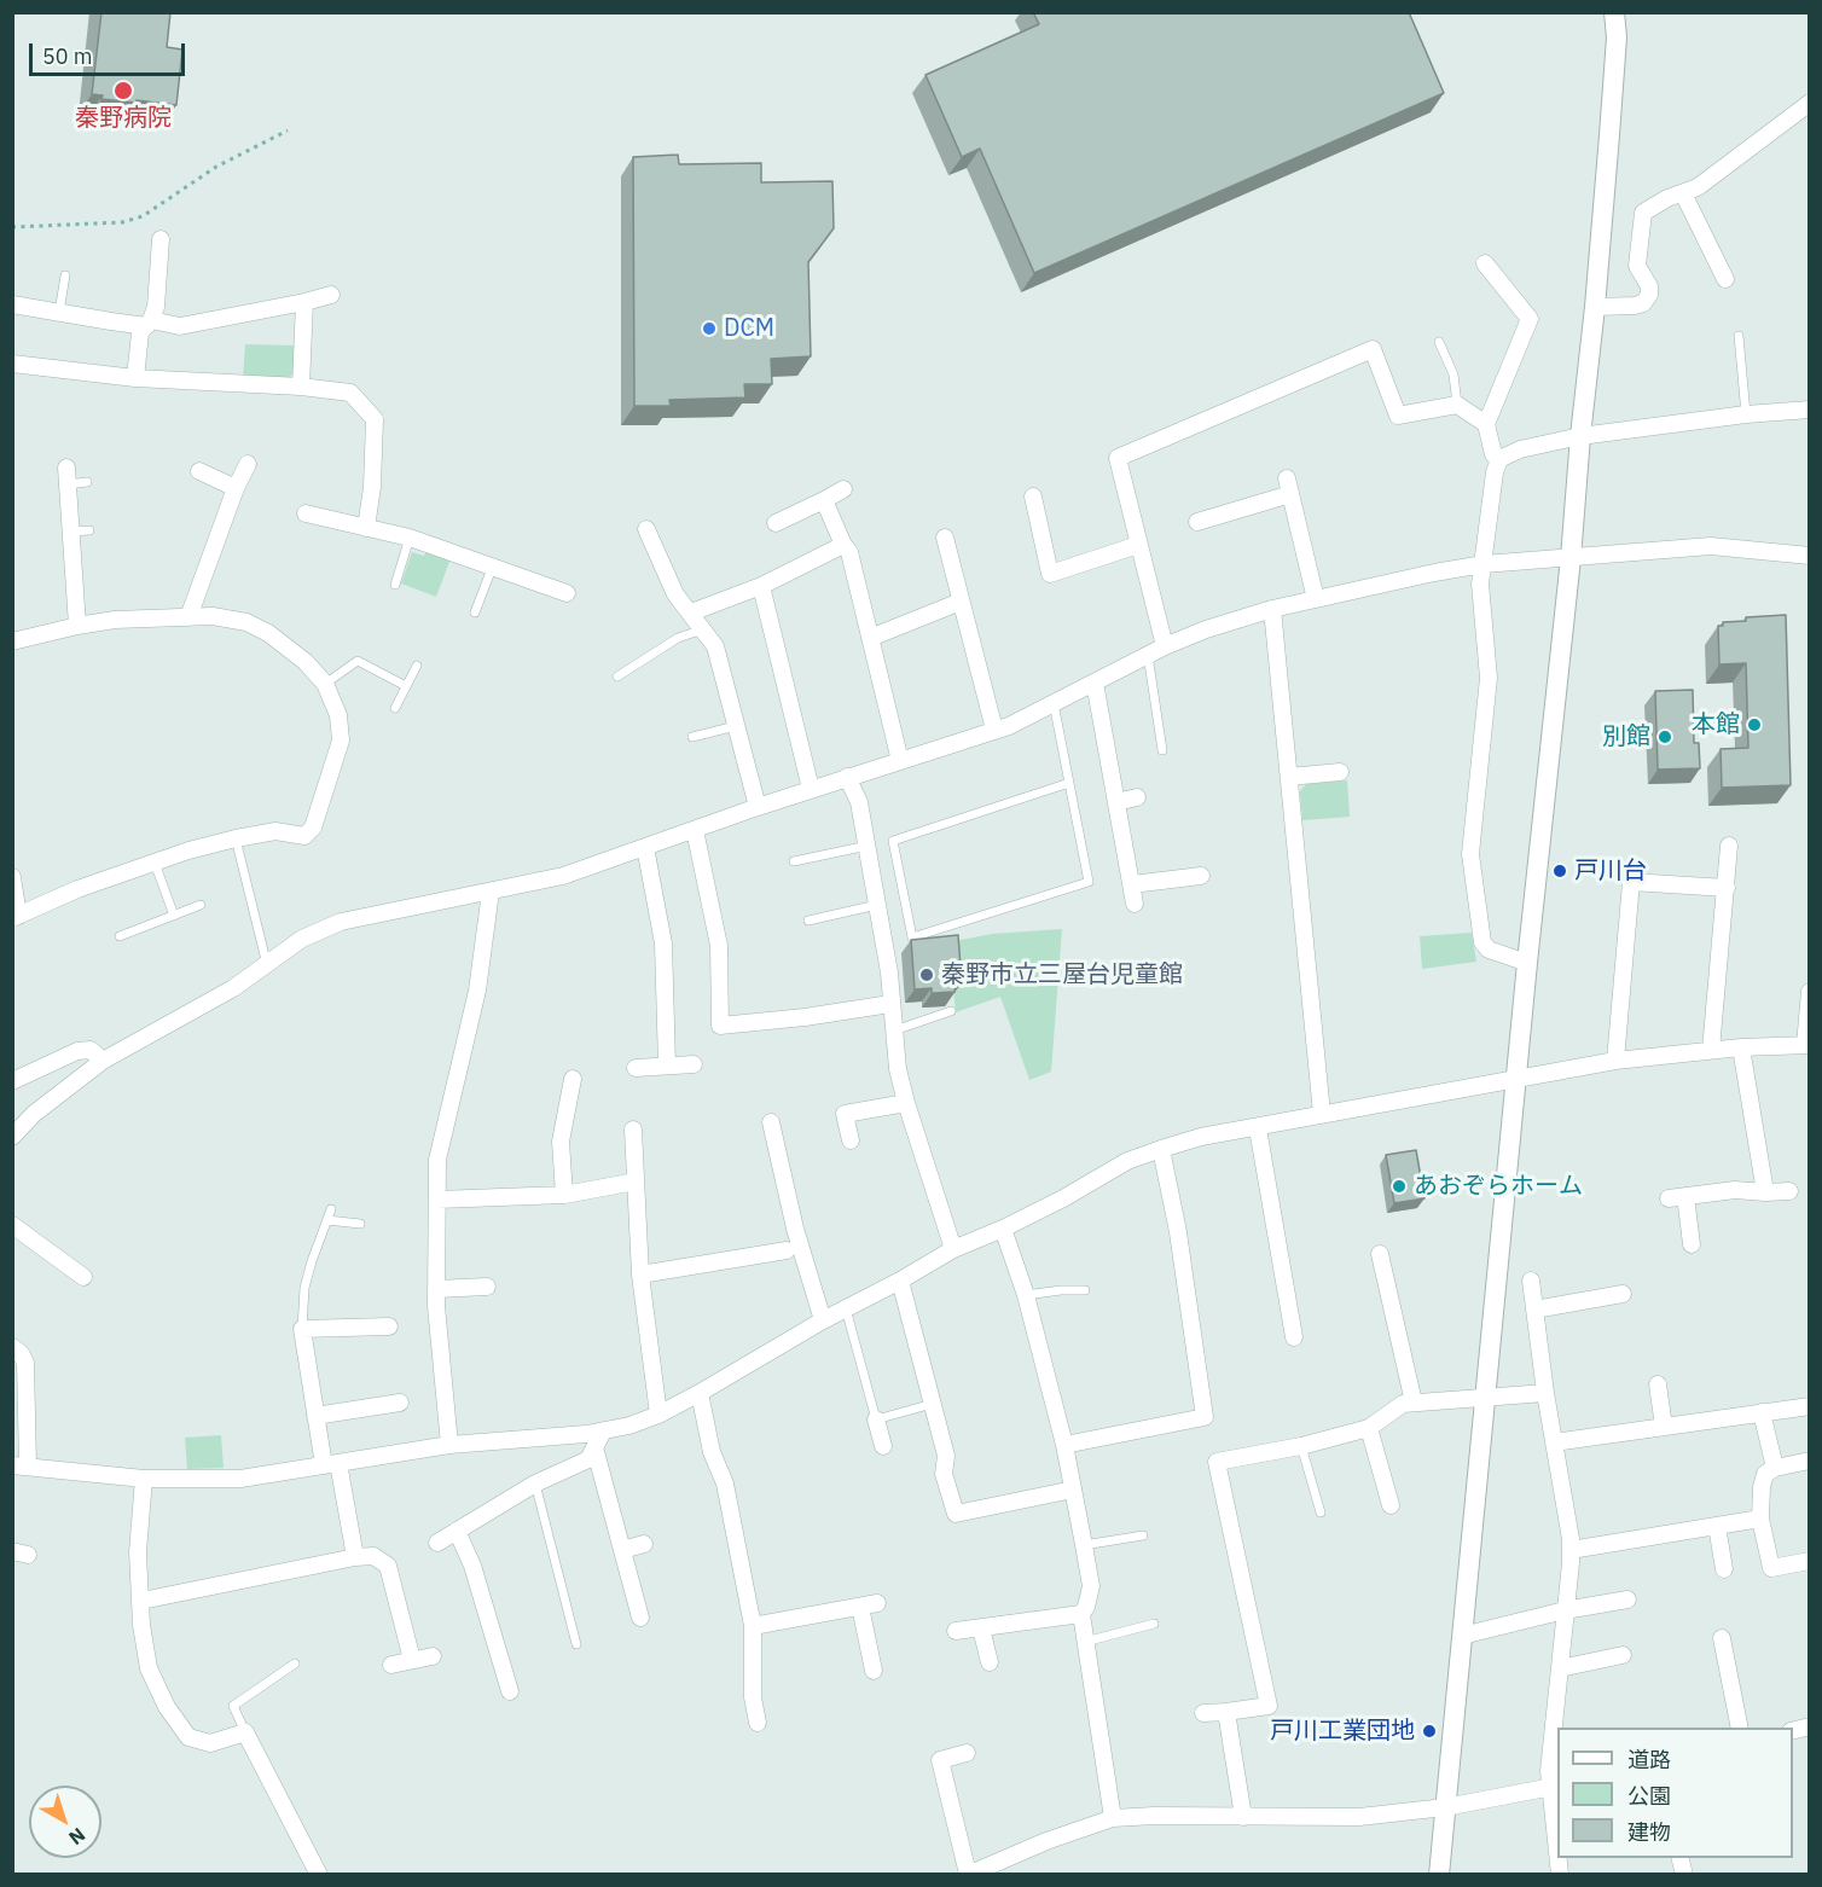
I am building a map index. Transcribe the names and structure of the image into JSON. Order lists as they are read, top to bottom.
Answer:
{
  "places": [
    "秦野病院",
    "DCM",
    "本館",
    "別館",
    "戸川台",
    "秦野市立三屋台児童館",
    "あおぞらホーム",
    "戸川工業団地"
  ],
  "legend": ["道路", "公園", "建物"],
  "scale_bar": "50 m",
  "north": "bottom right"
}
